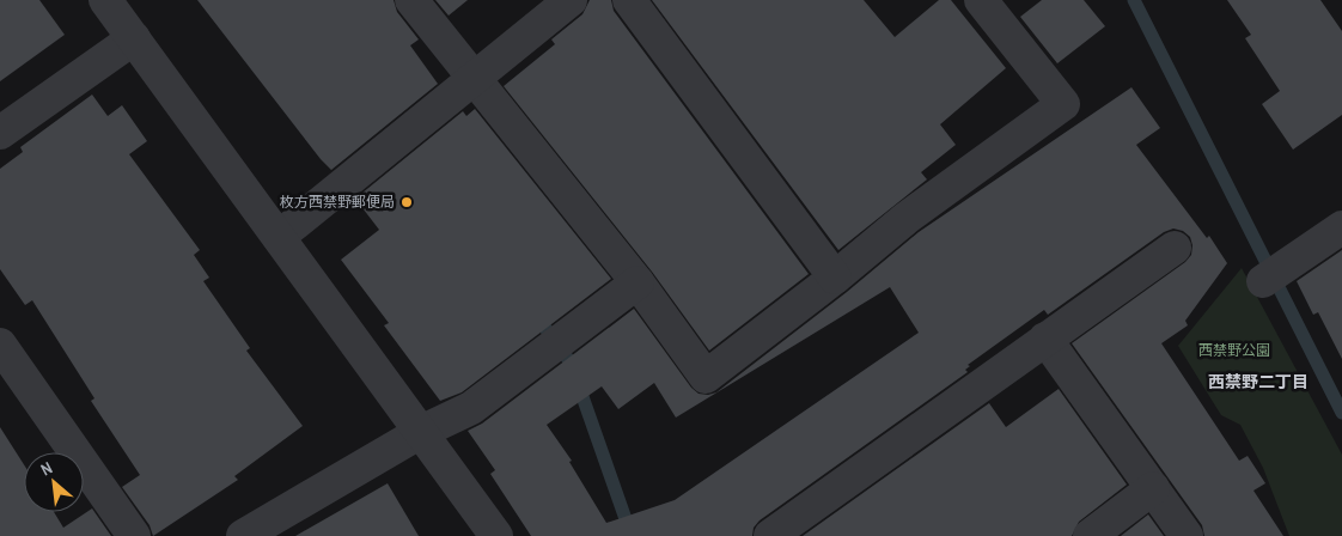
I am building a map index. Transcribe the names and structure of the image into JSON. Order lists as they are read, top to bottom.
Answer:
{
  "districts": ["西禁野二丁目"],
  "parks": ["西禁野公園"],
  "places": ["枚方西禁野郵便局"],
  "north": "top left"
}
